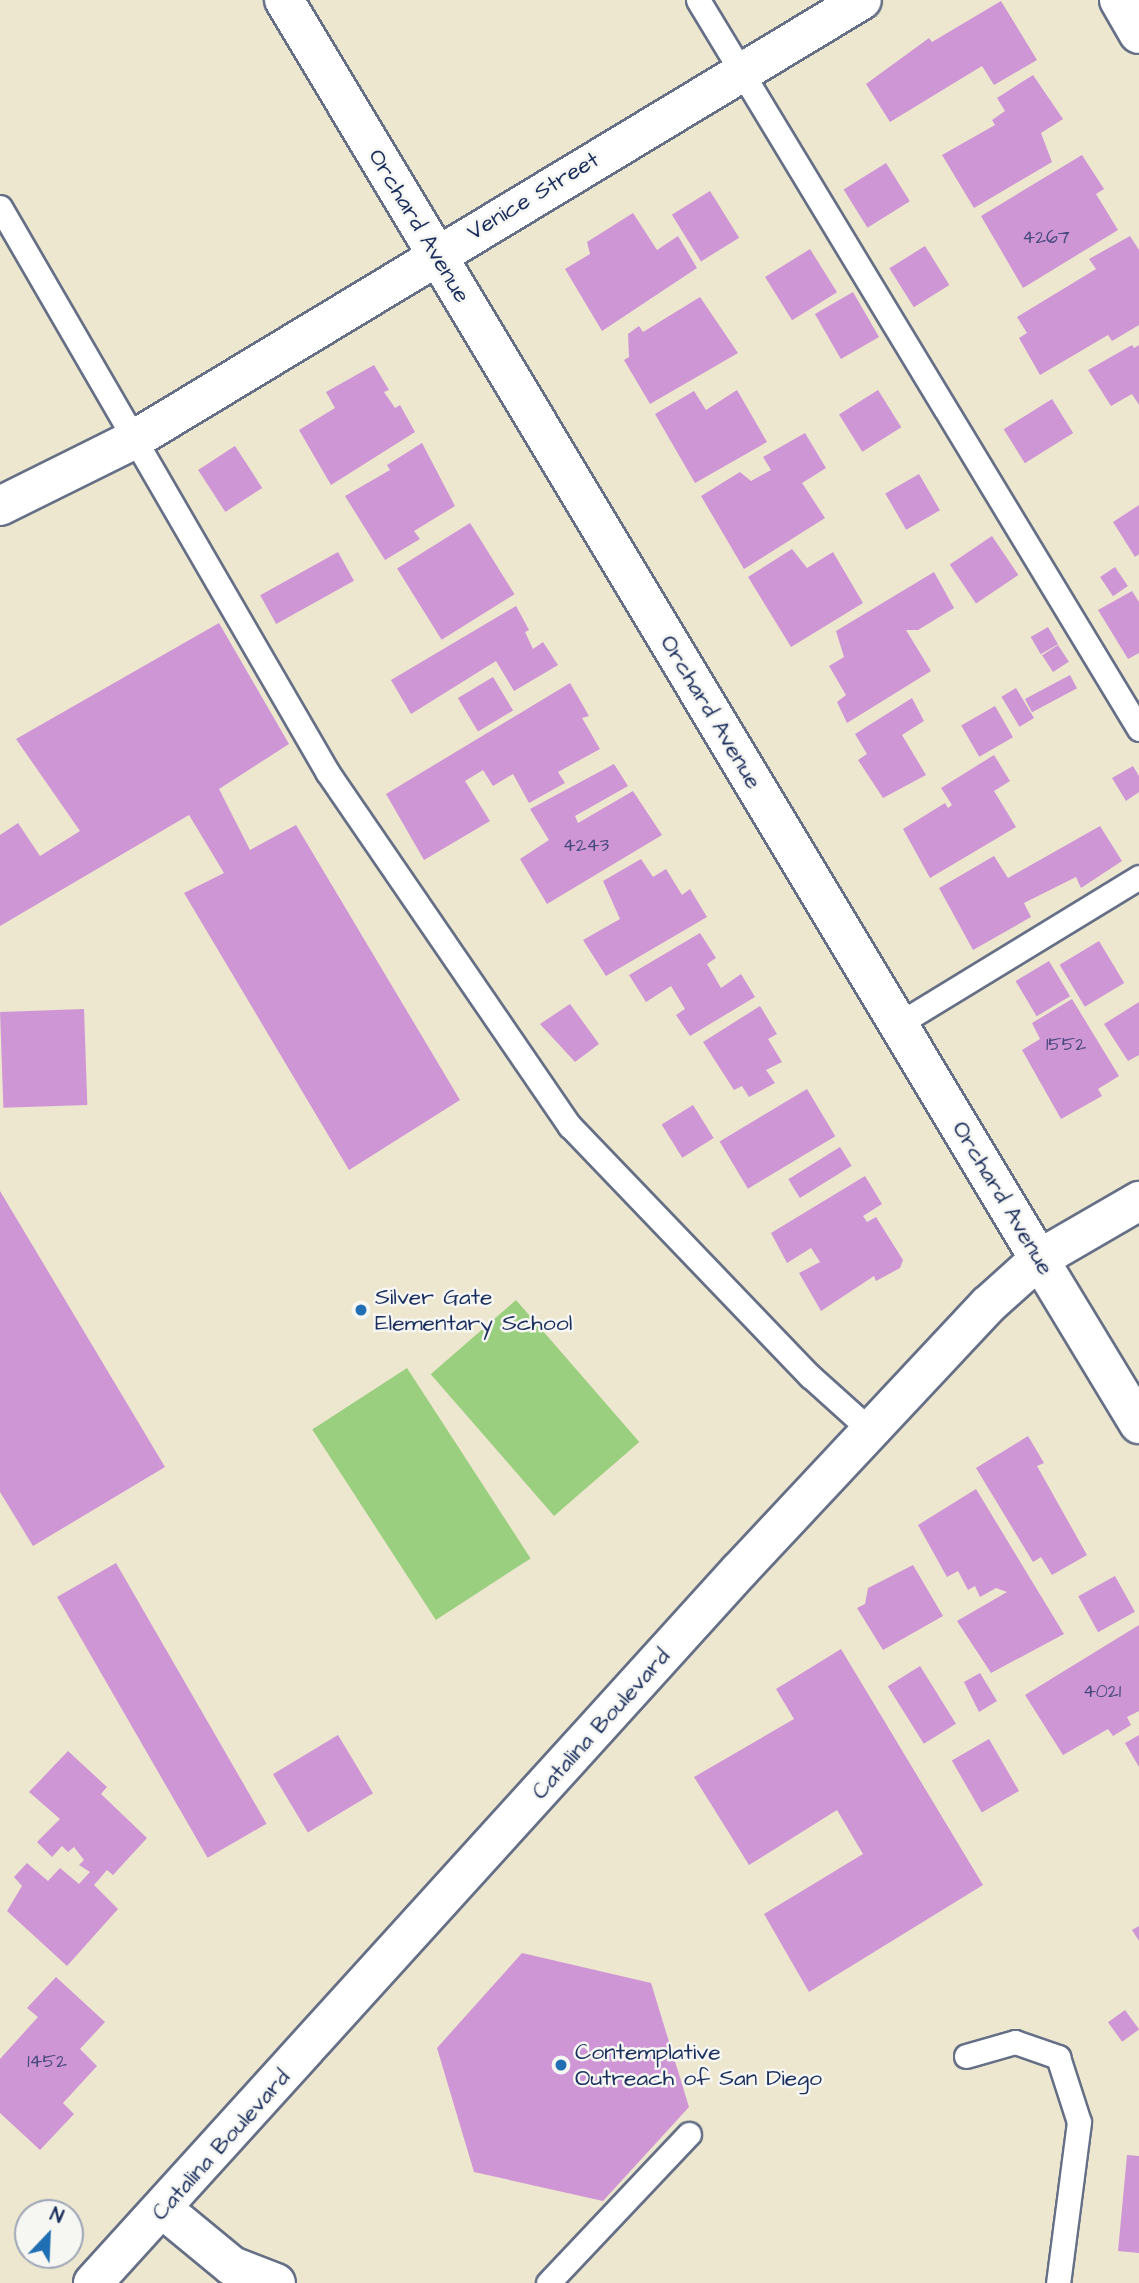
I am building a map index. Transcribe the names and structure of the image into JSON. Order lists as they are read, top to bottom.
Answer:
{
  "streets": {
    "street": ["Venice Street", "Orchard Avenue", "Catalina Boulevard"]
  },
  "crossings": [
    ["Venice Street", "Orchard Avenue"],
    ["Orchard Avenue", "Catalina Boulevard"]
  ],
  "places": ["Silver Gate Elementary School", "Contemplative Outreach of San Diego"],
  "house_numbers": [
    "4267",
    "4243",
    "1552",
    "4021",
    "1452"
  ],
  "north": "top right"
}
